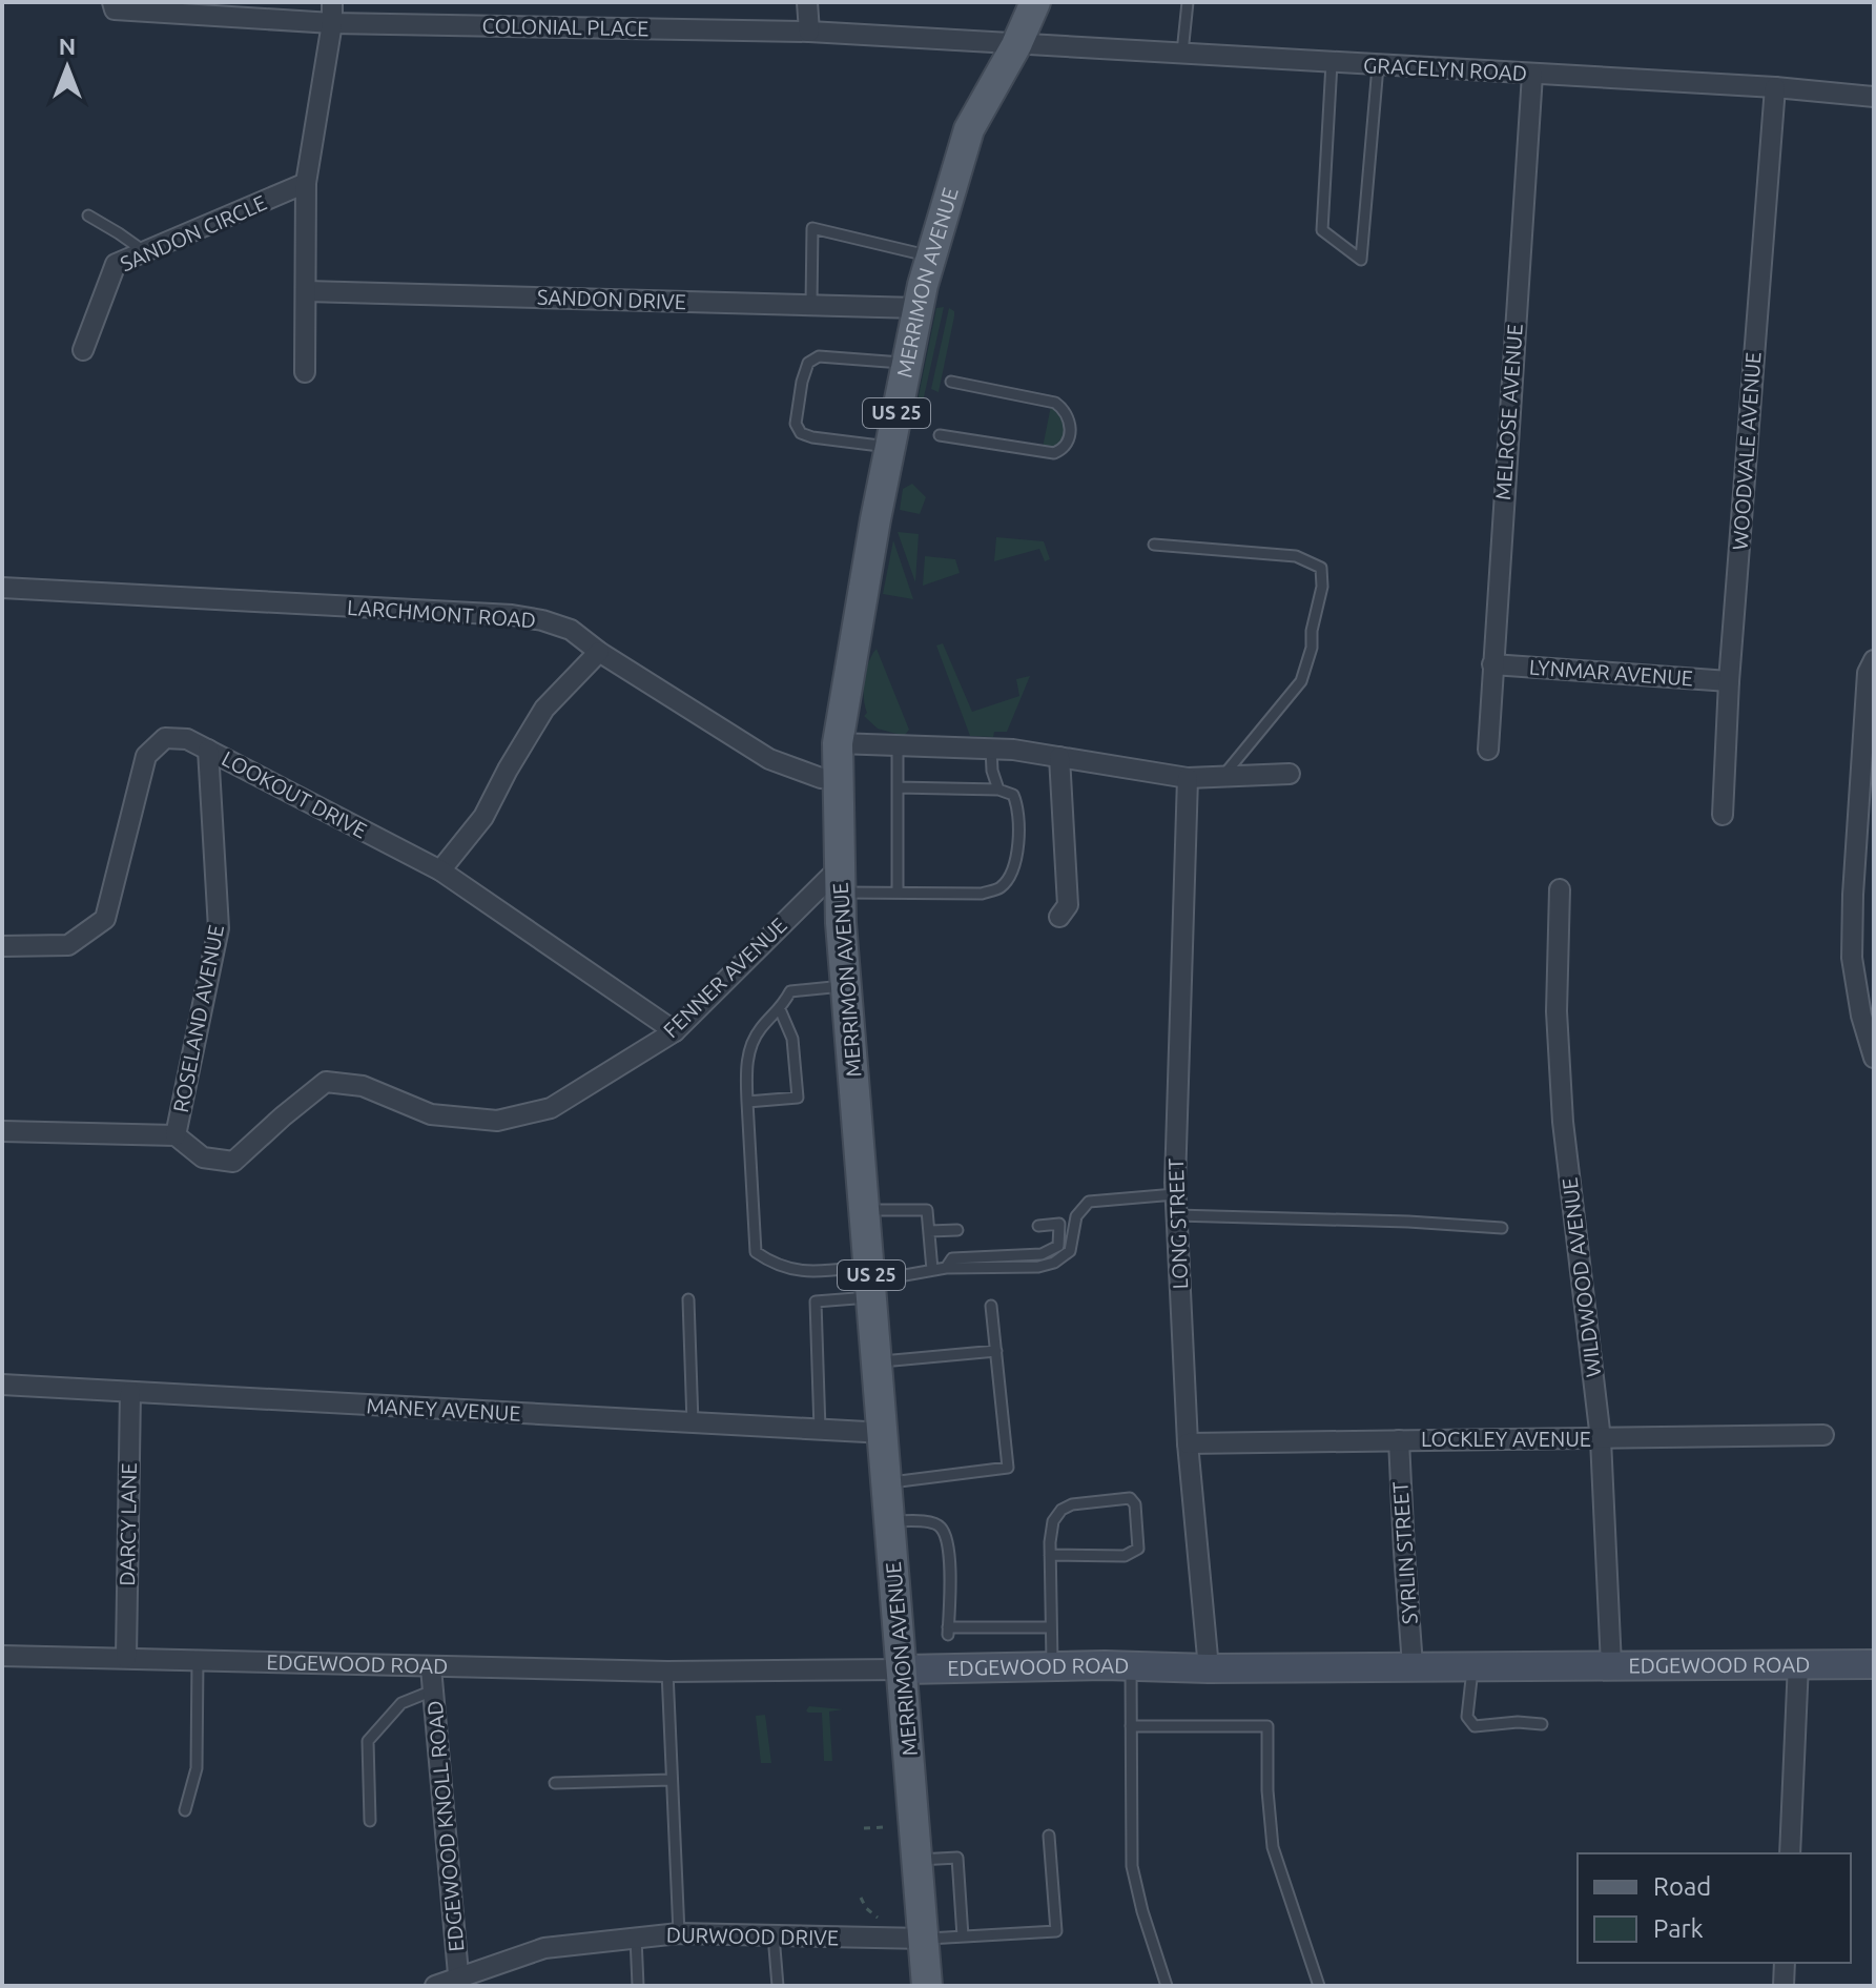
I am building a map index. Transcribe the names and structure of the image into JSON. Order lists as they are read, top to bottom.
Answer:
{
  "streets": {
    "main road": ["MERRIMON AVENUE", "US 25"],
    "street": [
      "COLONIAL PLACE",
      "GRACELYN ROAD",
      "SANDON CIRCLE",
      "SANDON DRIVE",
      "MELROSE AVENUE",
      "WOODVALE AVENUE",
      "LARCHMONT ROAD",
      "LYNMAR AVENUE",
      "LOOKOUT DRIVE",
      "FENNER AVENUE",
      "ROSELAND AVENUE",
      "LONG STREET",
      "WILDWOOD AVENUE",
      "MANEY AVENUE",
      "LOCKLEY AVENUE",
      "DARCY LANE",
      "SYRLIN STREET",
      "EDGEWOOD ROAD",
      "EDGEWOOD KNOLL ROAD",
      "DURWOOD DRIVE"
    ]
  },
  "crossings": [
    ["COLONIAL PLACE", "GRACELYN ROAD"],
    ["COLONIAL PLACE", "MERRIMON AVENUE"],
    ["GRACELYN ROAD", "MERRIMON AVENUE"],
    ["GRACELYN ROAD", "MELROSE AVENUE"],
    ["GRACELYN ROAD", "WOODVALE AVENUE"],
    ["MERRIMON AVENUE", "SANDON DRIVE"],
    ["MERRIMON AVENUE", "LARCHMONT ROAD"],
    ["MERRIMON AVENUE", "FENNER AVENUE"],
    ["MERRIMON AVENUE", "MANEY AVENUE"],
    ["MERRIMON AVENUE", "EDGEWOOD ROAD"],
    ["MERRIMON AVENUE", "DURWOOD DRIVE"],
    ["MELROSE AVENUE", "LYNMAR AVENUE"],
    ["WOODVALE AVENUE", "LYNMAR AVENUE"],
    ["LOOKOUT DRIVE", "FENNER AVENUE"],
    ["LOOKOUT DRIVE", "ROSELAND AVENUE"],
    ["FENNER AVENUE", "ROSELAND AVENUE"],
    ["LONG STREET", "LOCKLEY AVENUE"],
    ["LONG STREET", "EDGEWOOD ROAD"],
    ["WILDWOOD AVENUE", "LOCKLEY AVENUE"],
    ["WILDWOOD AVENUE", "EDGEWOOD ROAD"],
    ["MANEY AVENUE", "DARCY LANE"],
    ["LOCKLEY AVENUE", "SYRLIN STREET"],
    ["DARCY LANE", "EDGEWOOD ROAD"],
    ["SYRLIN STREET", "EDGEWOOD ROAD"],
    ["EDGEWOOD ROAD", "EDGEWOOD KNOLL ROAD"],
    ["EDGEWOOD KNOLL ROAD", "DURWOOD DRIVE"]
  ],
  "legend": ["Road", "Park"],
  "north": "top"
}
